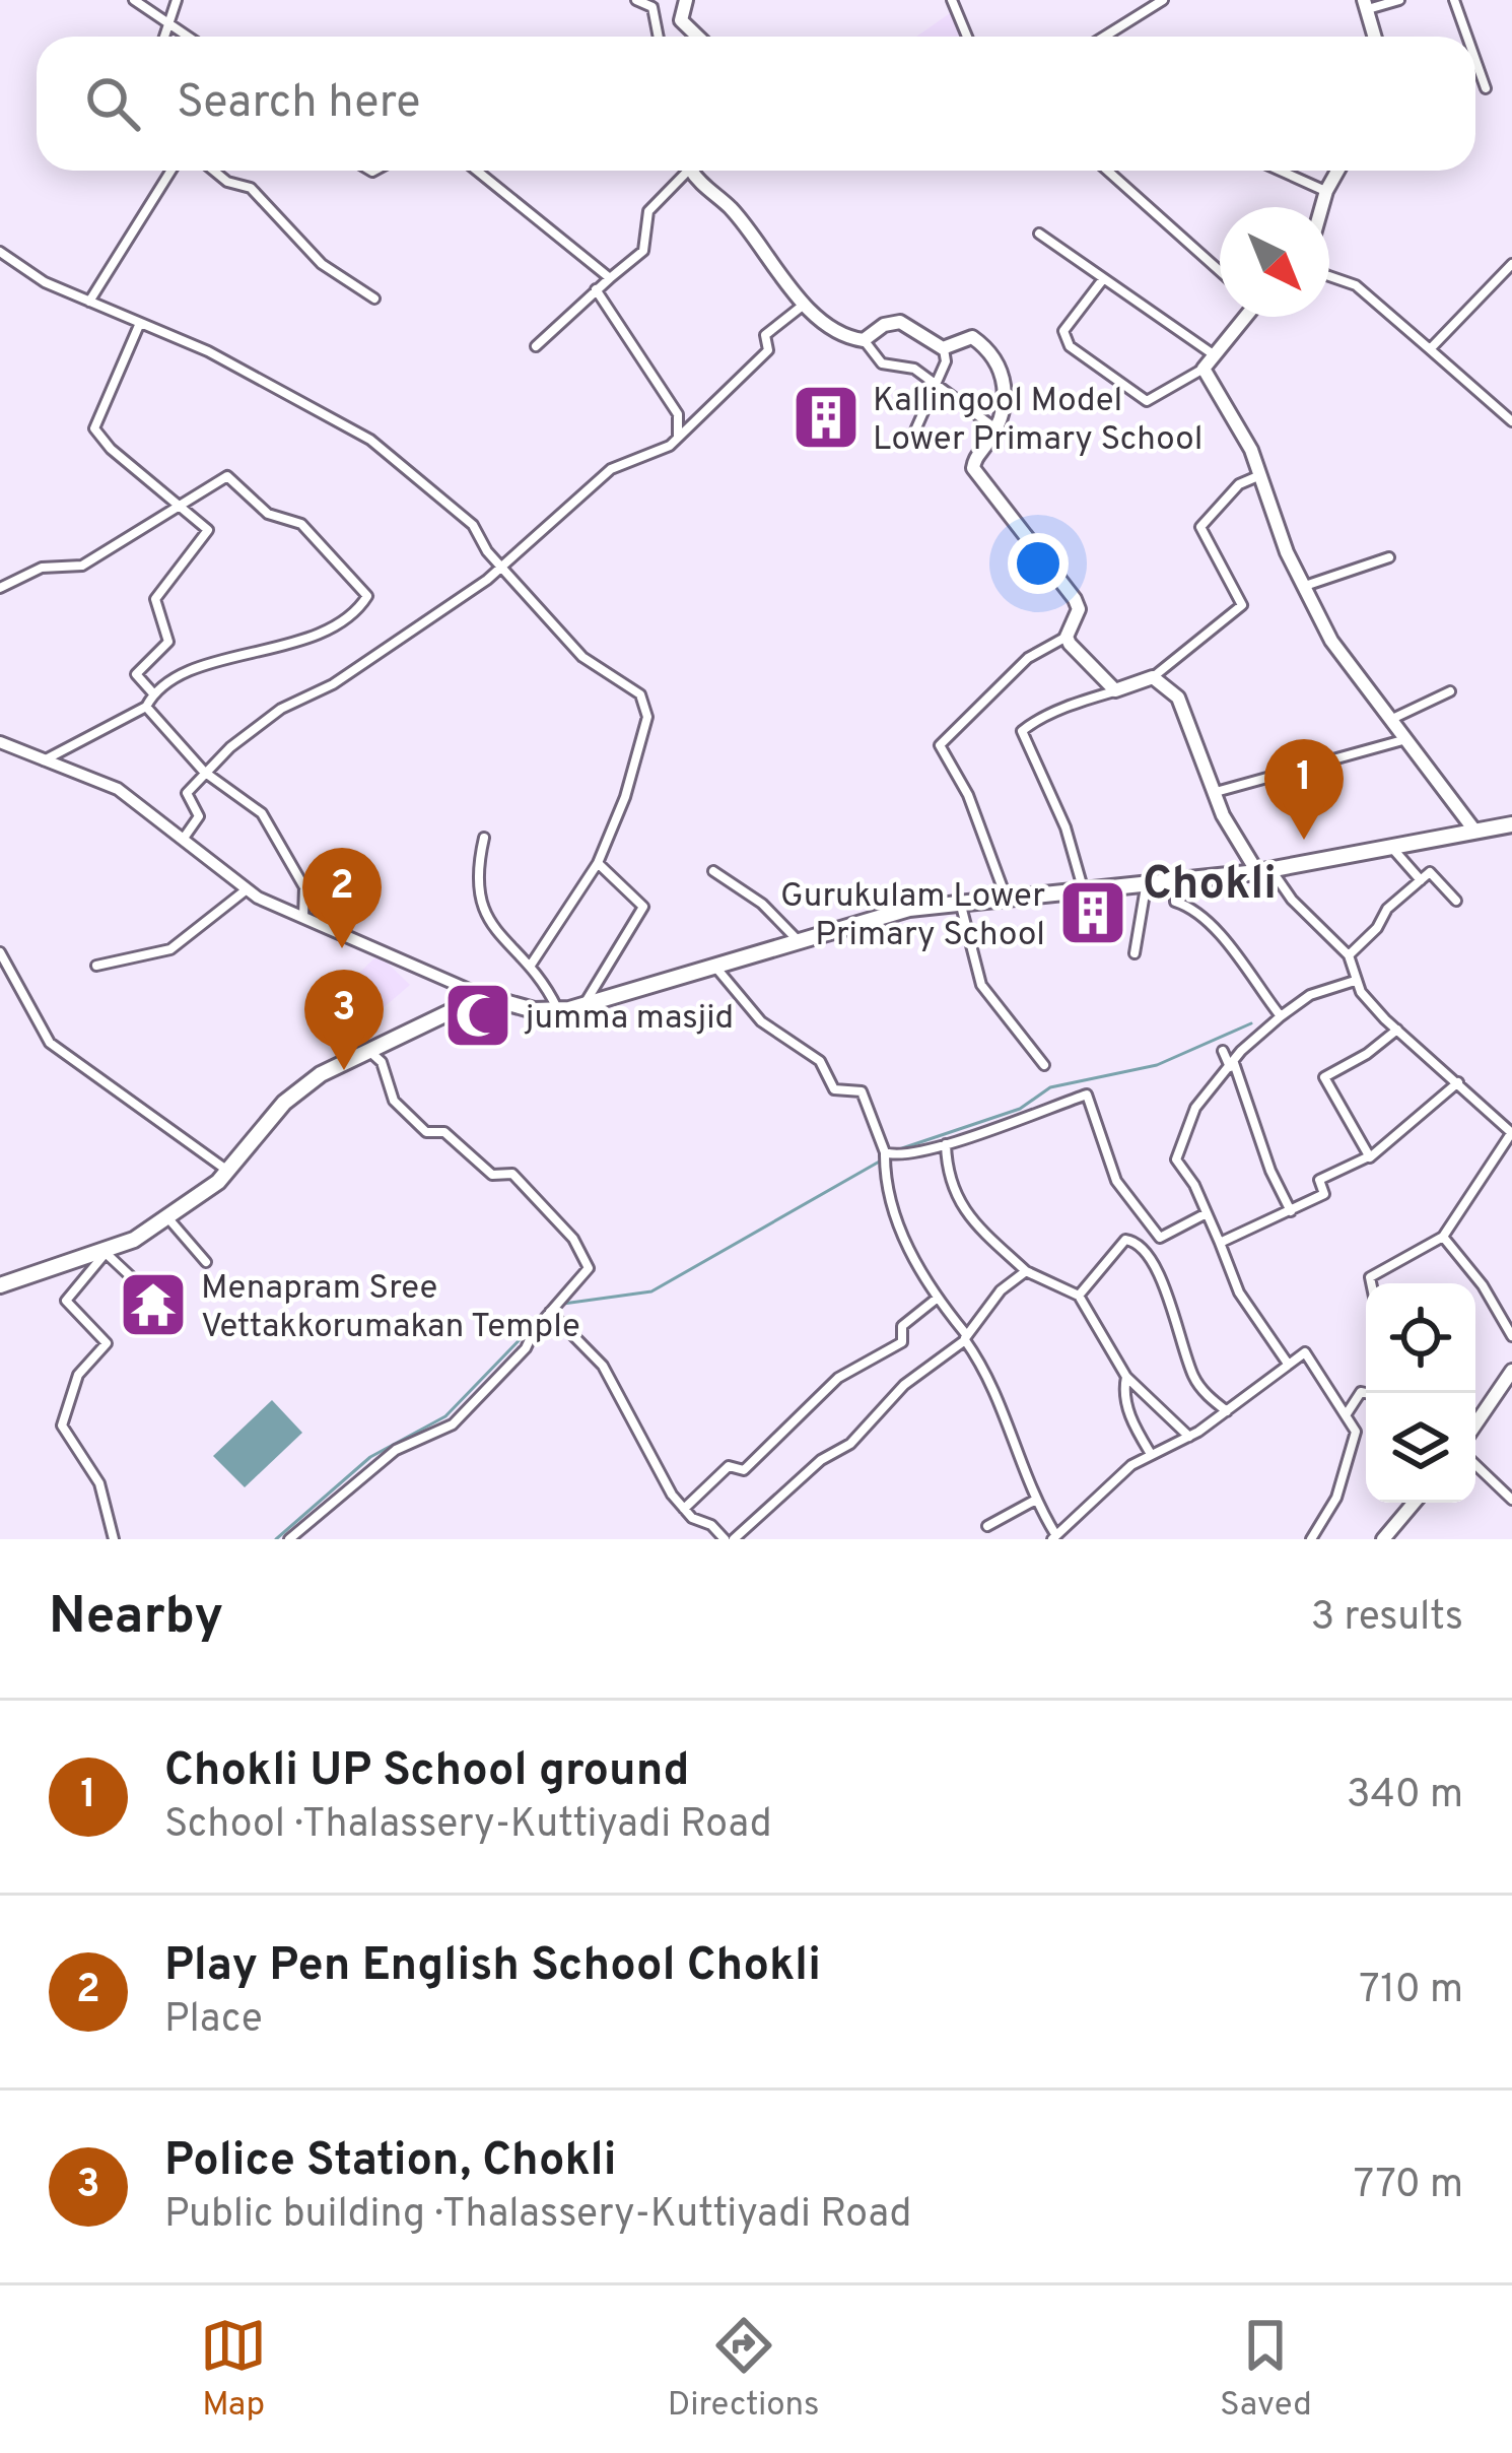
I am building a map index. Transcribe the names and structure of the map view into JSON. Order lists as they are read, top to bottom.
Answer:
{
  "districts": ["Chokli"],
  "places": {
    "building": ["Kallingool Model Lower Primary School", "Gurukulam Lower Primary School"],
    "mosque": ["jumma masjid"],
    "temple": ["Menapram Sree Vettakkorumakan Temple"]
  },
  "north": "bottom right",
  "page": {
    "search": "Search here",
    "pins": ["1", "2", "3"],
    "heading": ["Nearby", "3 results"],
    "list": [
      {
        "mark": "1",
        "name": "Chokli UP School ground",
        "note": "School · Thalassery-Kuttiyadi Road",
        "value": "340 m"
      },
      {
        "mark": "2",
        "name": "Play Pen English School Chokli",
        "note": "Place",
        "value": "710 m"
      },
      {
        "mark": "3",
        "name": "Police Station, Chokli",
        "note": "Public building · Thalassery-Kuttiyadi Road",
        "value": "770 m"
      }
    ],
    "nav": ["Map", "Directions", "Saved"]
  }
}
